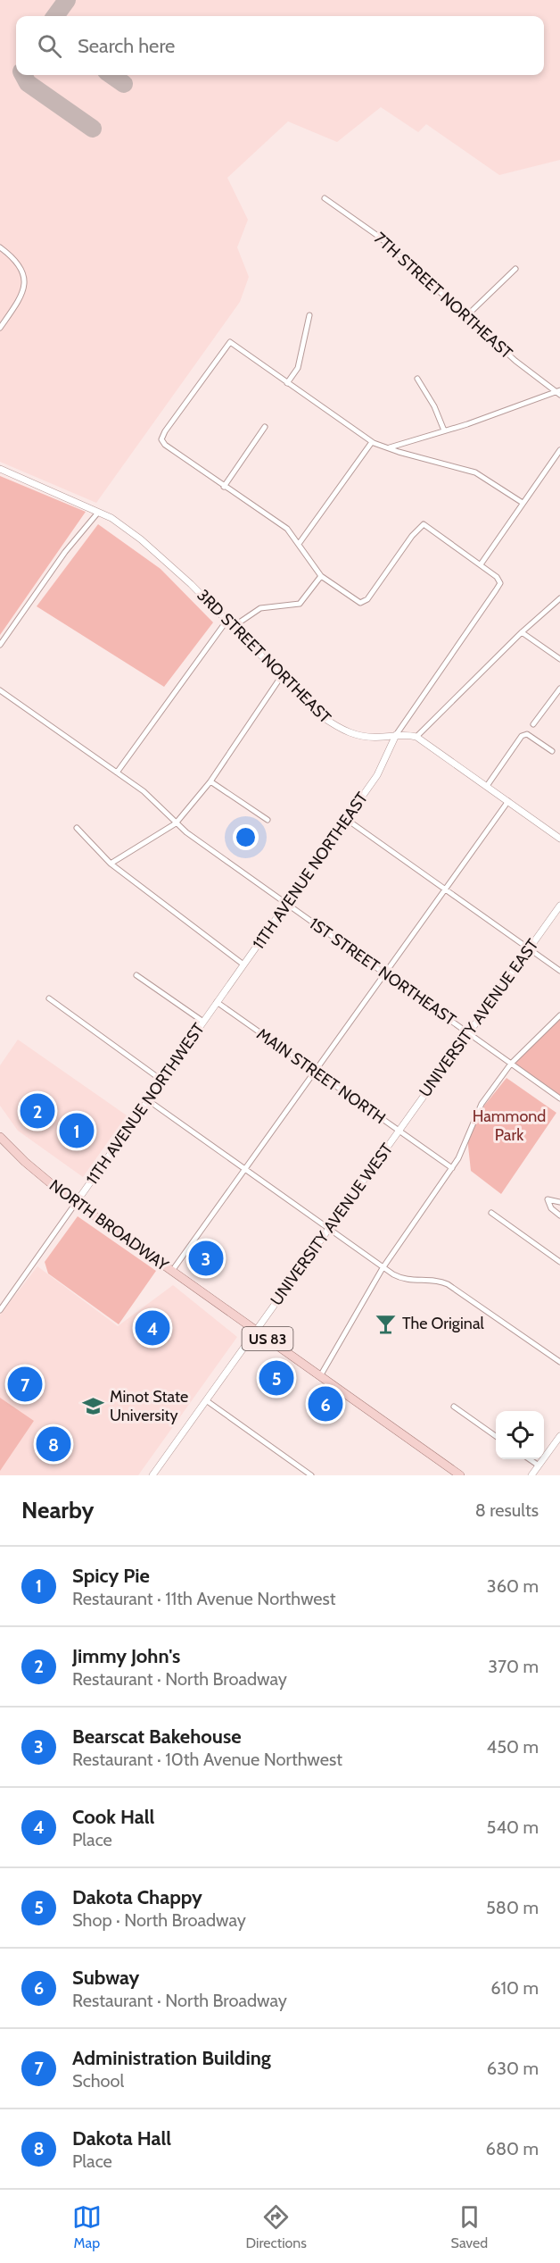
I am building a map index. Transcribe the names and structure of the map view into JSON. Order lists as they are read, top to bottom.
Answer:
{
  "streets": {
    "main road": ["NORTH BROADWAY", "US 83"],
    "street": [
      "7TH STREET NORTHEAST",
      "3RD STREET NORTHEAST",
      "11TH AVENUE NORTHEAST",
      "1ST STREET NORTHEAST",
      "UNIVERSITY AVENUE EAST",
      "MAIN STREET NORTH",
      "11TH AVENUE NORTHWEST",
      "UNIVERSITY AVENUE WEST"
    ]
  },
  "crossings": [
    ["3RD STREET NORTHEAST", "11TH AVENUE NORTHEAST"],
    ["11TH AVENUE NORTHEAST", "1ST STREET NORTHEAST"],
    ["11TH AVENUE NORTHEAST", "MAIN STREET NORTH"],
    ["11TH AVENUE NORTHEAST", "11TH AVENUE NORTHWEST"],
    ["1ST STREET NORTHEAST", "UNIVERSITY AVENUE EAST"],
    ["UNIVERSITY AVENUE EAST", "MAIN STREET NORTH"],
    ["UNIVERSITY AVENUE EAST", "UNIVERSITY AVENUE WEST"],
    ["MAIN STREET NORTH", "11TH AVENUE NORTHWEST"],
    ["MAIN STREET NORTH", "UNIVERSITY AVENUE WEST"],
    ["11TH AVENUE NORTHWEST", "NORTH BROADWAY"],
    ["UNIVERSITY AVENUE WEST", "NORTH BROADWAY"]
  ],
  "parks": ["Hammond Park"],
  "places": {
    "bar": ["The Original"],
    "school or university": ["Minot State University"]
  },
  "page": {
    "search": "Search here",
    "pins": [
      "2",
      "1",
      "3",
      "4",
      "5",
      "7",
      "6",
      "8"
    ],
    "heading": ["Nearby", "8 results"],
    "list": [
      {
        "mark": "1",
        "name": "Spicy Pie",
        "note": "Restaurant · 11th Avenue Northwest",
        "value": "360 m"
      },
      {
        "mark": "2",
        "name": "Jimmy John's",
        "note": "Restaurant · North Broadway",
        "value": "370 m"
      },
      {
        "mark": "3",
        "name": "Bearscat Bakehouse",
        "note": "Restaurant · 10th Avenue Northwest",
        "value": "450 m"
      },
      {
        "mark": "4",
        "name": "Cook Hall",
        "note": "Place",
        "value": "540 m"
      },
      {
        "mark": "5",
        "name": "Dakota Chappy",
        "note": "Shop · North Broadway",
        "value": "580 m"
      },
      {
        "mark": "6",
        "name": "Subway",
        "note": "Restaurant · North Broadway",
        "value": "610 m"
      },
      {
        "mark": "7",
        "name": "Administration Building",
        "note": "School",
        "value": "630 m"
      },
      {
        "mark": "8",
        "name": "Dakota Hall",
        "note": "Place",
        "value": "680 m"
      }
    ],
    "nav": ["Map", "Directions", "Saved"]
  }
}
